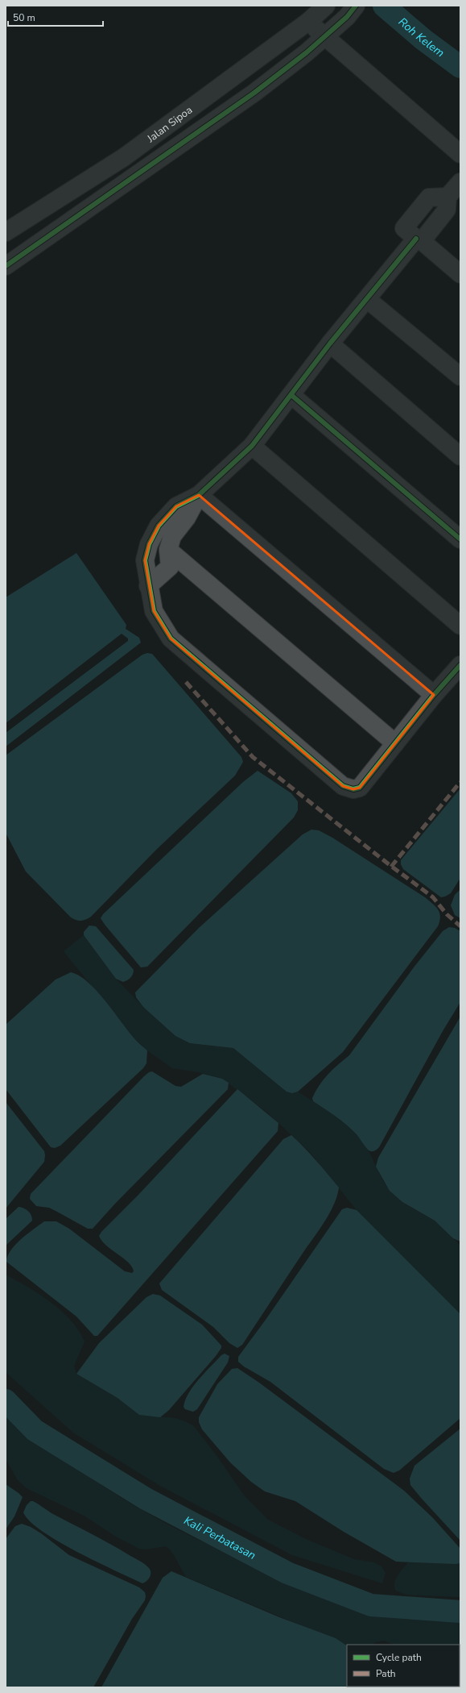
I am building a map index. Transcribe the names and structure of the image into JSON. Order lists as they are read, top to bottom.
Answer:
{
  "streets": {
    "street": ["Jalan Sipoa"]
  },
  "water": ["Roh Kelem", "Kali Perbatasan"],
  "legend": ["Cycle path", "Path"],
  "scale_bar": "50 m"
}
